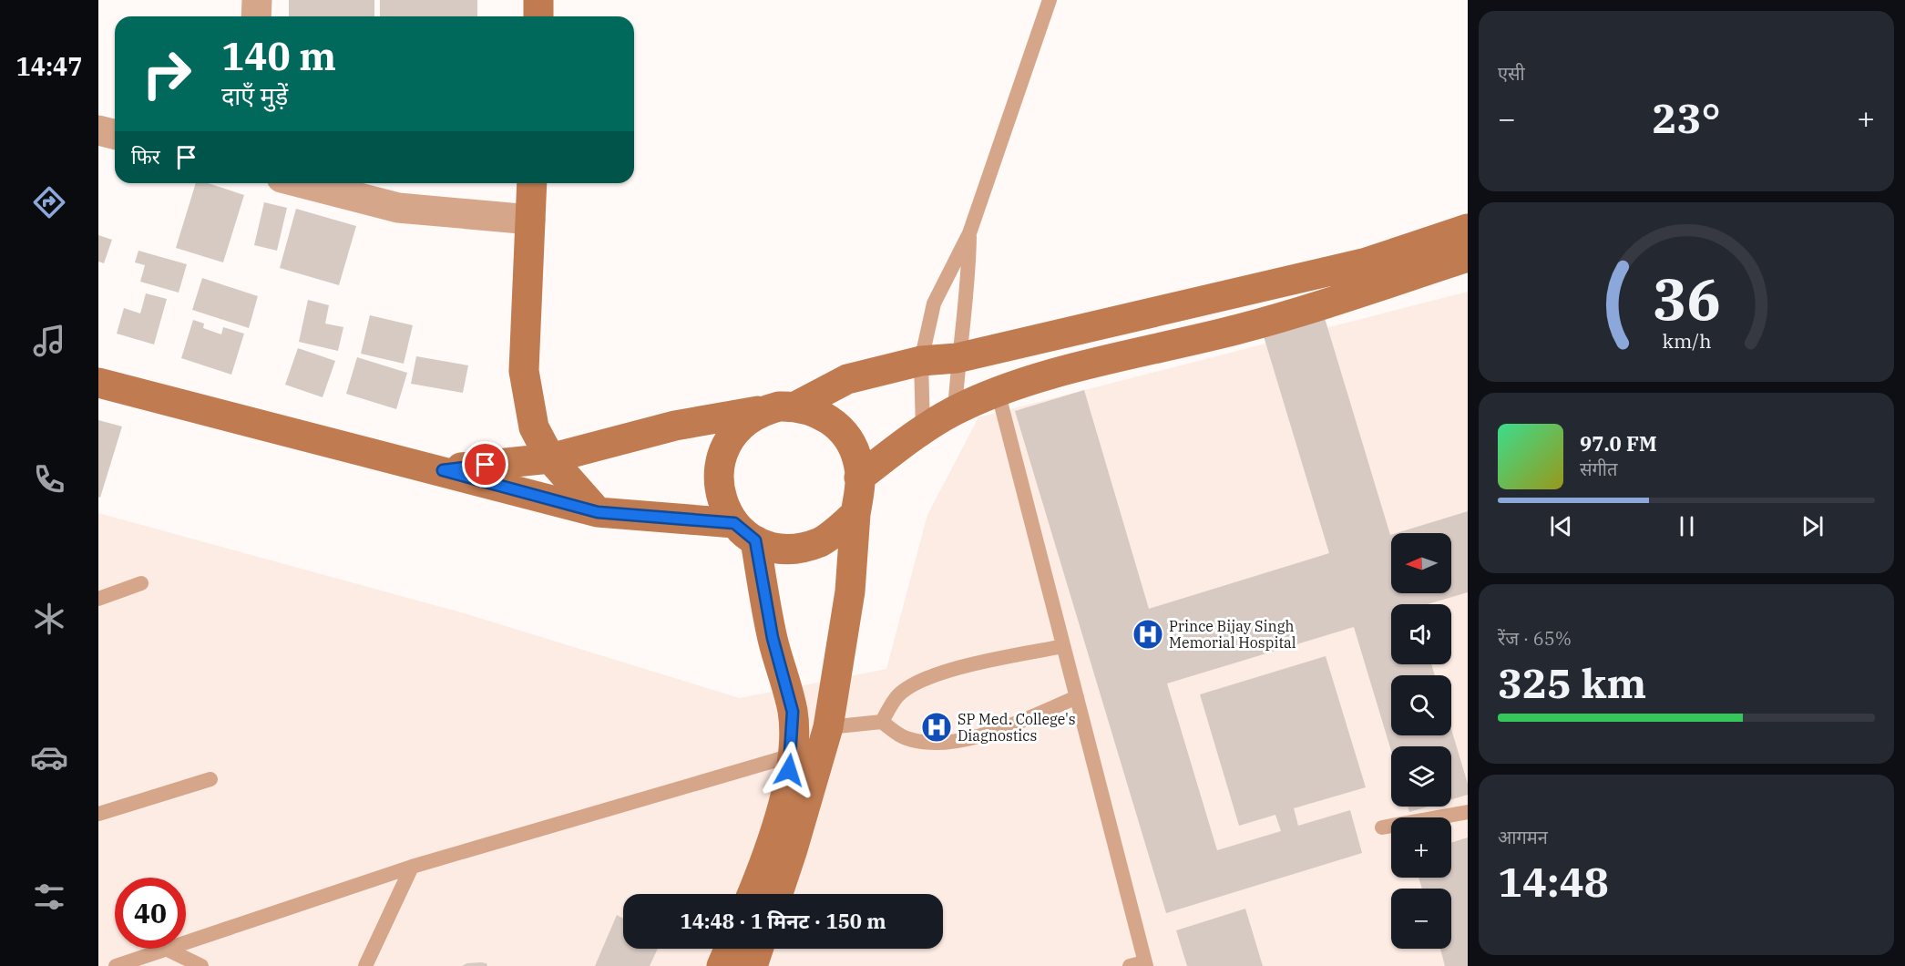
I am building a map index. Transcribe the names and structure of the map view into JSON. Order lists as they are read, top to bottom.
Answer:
{
  "places": {
    "hospital": ["Prince Bijay Singh Memorial Hospital", "SP Med. College's Diagnostics"]
  },
  "north": "left",
  "page": {
    "tabs": "14:47",
    "tile": [
      "एसी",
      ["रेंज · 65%", "325 km"],
      ["आगमन", "14:48"]
    ],
    "turn": ["140 m", "दाएँ मुड़ें"],
    "heat": ["−", "23°", "+"],
    "then": "फिर",
    "song": ["97.0 FM", "संगीत"],
    "map_buttons": ["+", "−"],
    "limit": "40",
    "trip": "14:48 · 1 मिनट · 150 m",
    "gauge": ["36", "km/h"]
  }
}
